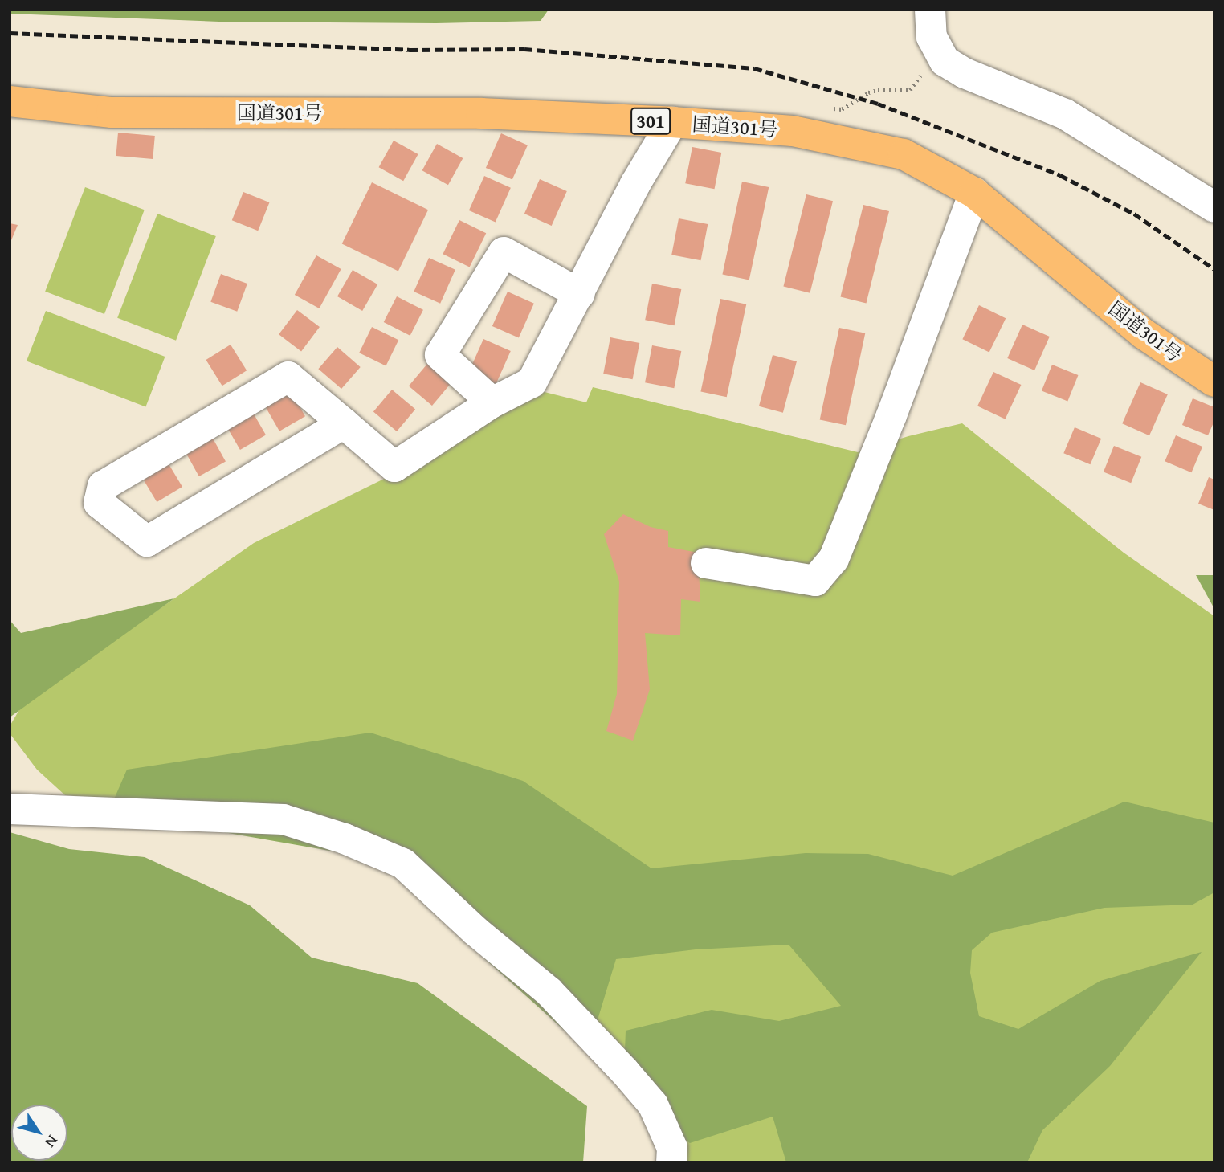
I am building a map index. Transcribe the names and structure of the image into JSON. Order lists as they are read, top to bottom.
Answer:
{
  "streets": {
    "highway": ["国道301号", "301"]
  },
  "north": "bottom right"
}
